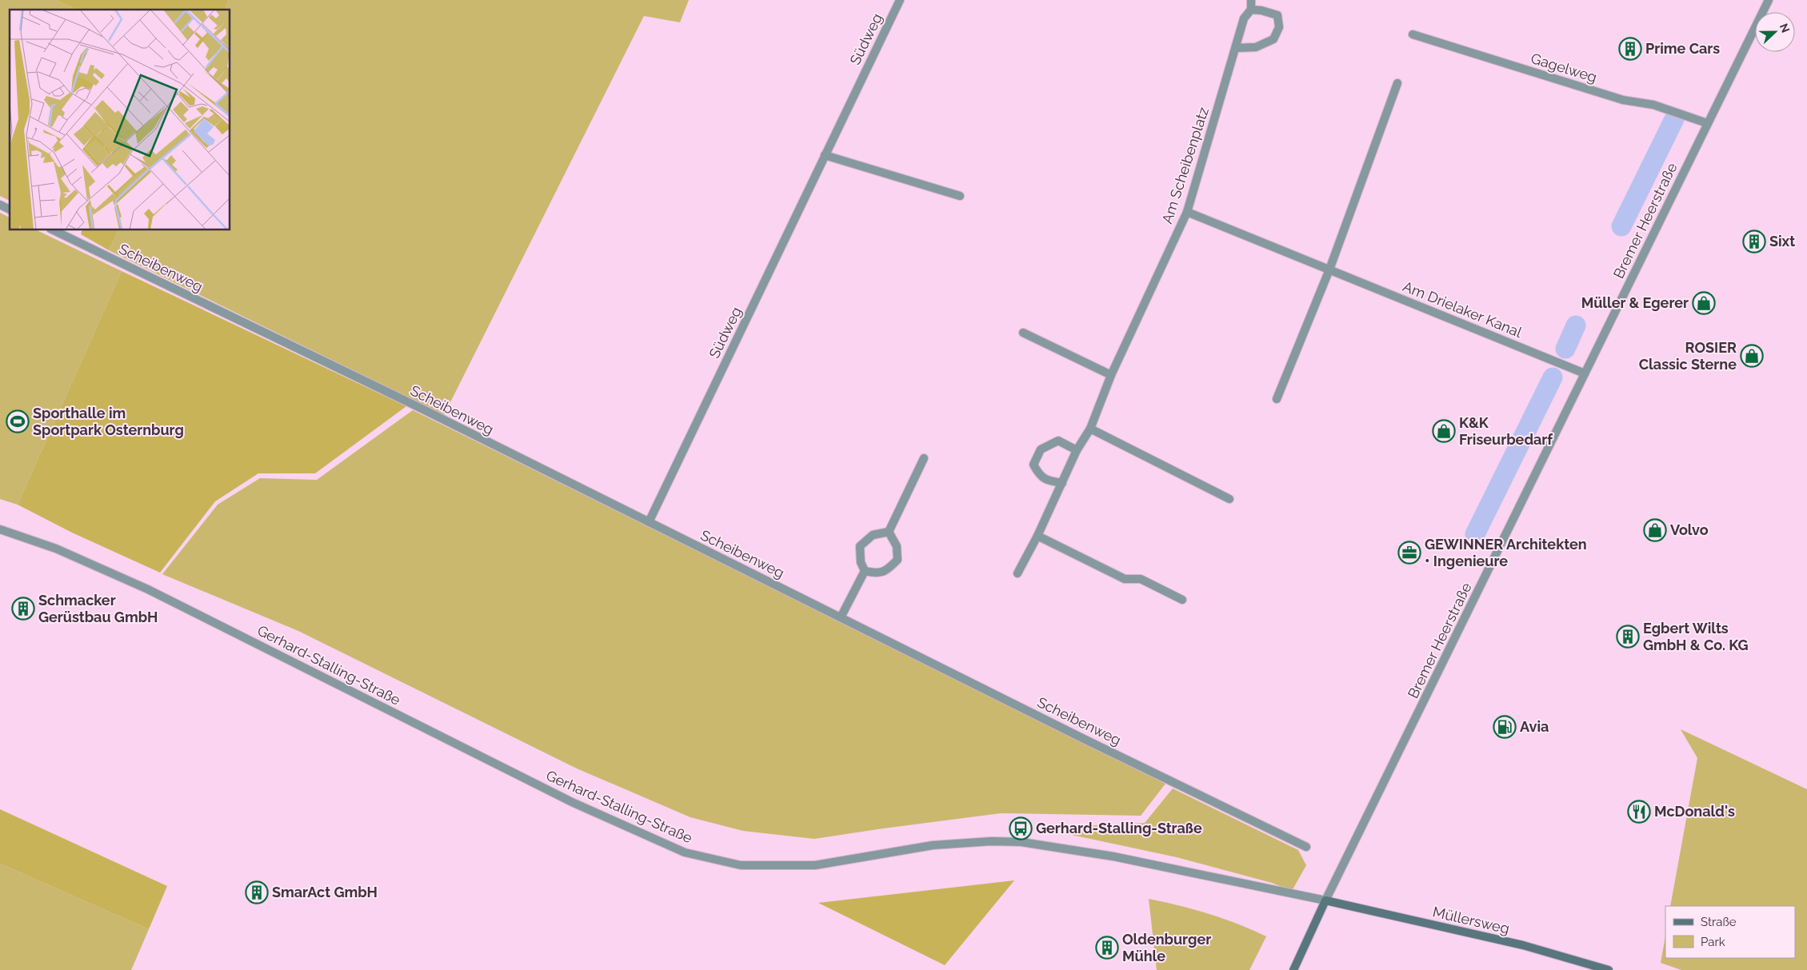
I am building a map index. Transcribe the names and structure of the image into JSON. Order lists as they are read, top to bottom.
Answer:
{
  "streets": {
    "main road": ["Bremer Heerstraße", "Müllersweg"],
    "street": [
      "Südweg",
      "Gagelweg",
      "Am Scheibenplatz",
      "Scheibenweg",
      "Am Drielaker Kanal",
      "Gerhard-Stalling-Straße"
    ]
  },
  "crossings": [
    ["Südweg", "Scheibenweg"],
    ["Gagelweg", "Bremer Heerstraße"],
    ["Am Scheibenplatz", "Am Drielaker Kanal"],
    ["Bremer Heerstraße", "Am Drielaker Kanal"],
    ["Bremer Heerstraße", "Gerhard-Stalling-Straße"],
    ["Bremer Heerstraße", "Müllersweg"],
    ["Gerhard-Stalling-Straße", "Müllersweg"]
  ],
  "places": {
    "building": [
      "Prime Cars",
      "Sixt",
      "Schmacker Gerüstbau GmbH",
      "Egbert Wilts GmbH & Co. KG",
      "SmarAct GmbH",
      "Oldenburger Mühle"
    ],
    "shop": [
      "Müller & Egerer",
      "ROSIER Classic Sterne",
      "K&K Friseurbedarf",
      "Volvo"
    ],
    "sports": ["Sporthalle im Sportpark Osternburg"],
    "office": ["GEWINNER Architekten • Ingenieure"],
    "fuel station": ["Avia"],
    "restaurant": ["McDonald's"],
    "bus stop": ["Gerhard-Stalling-Straße"]
  },
  "legend": ["Straße", "Park"],
  "north": "right"
}
